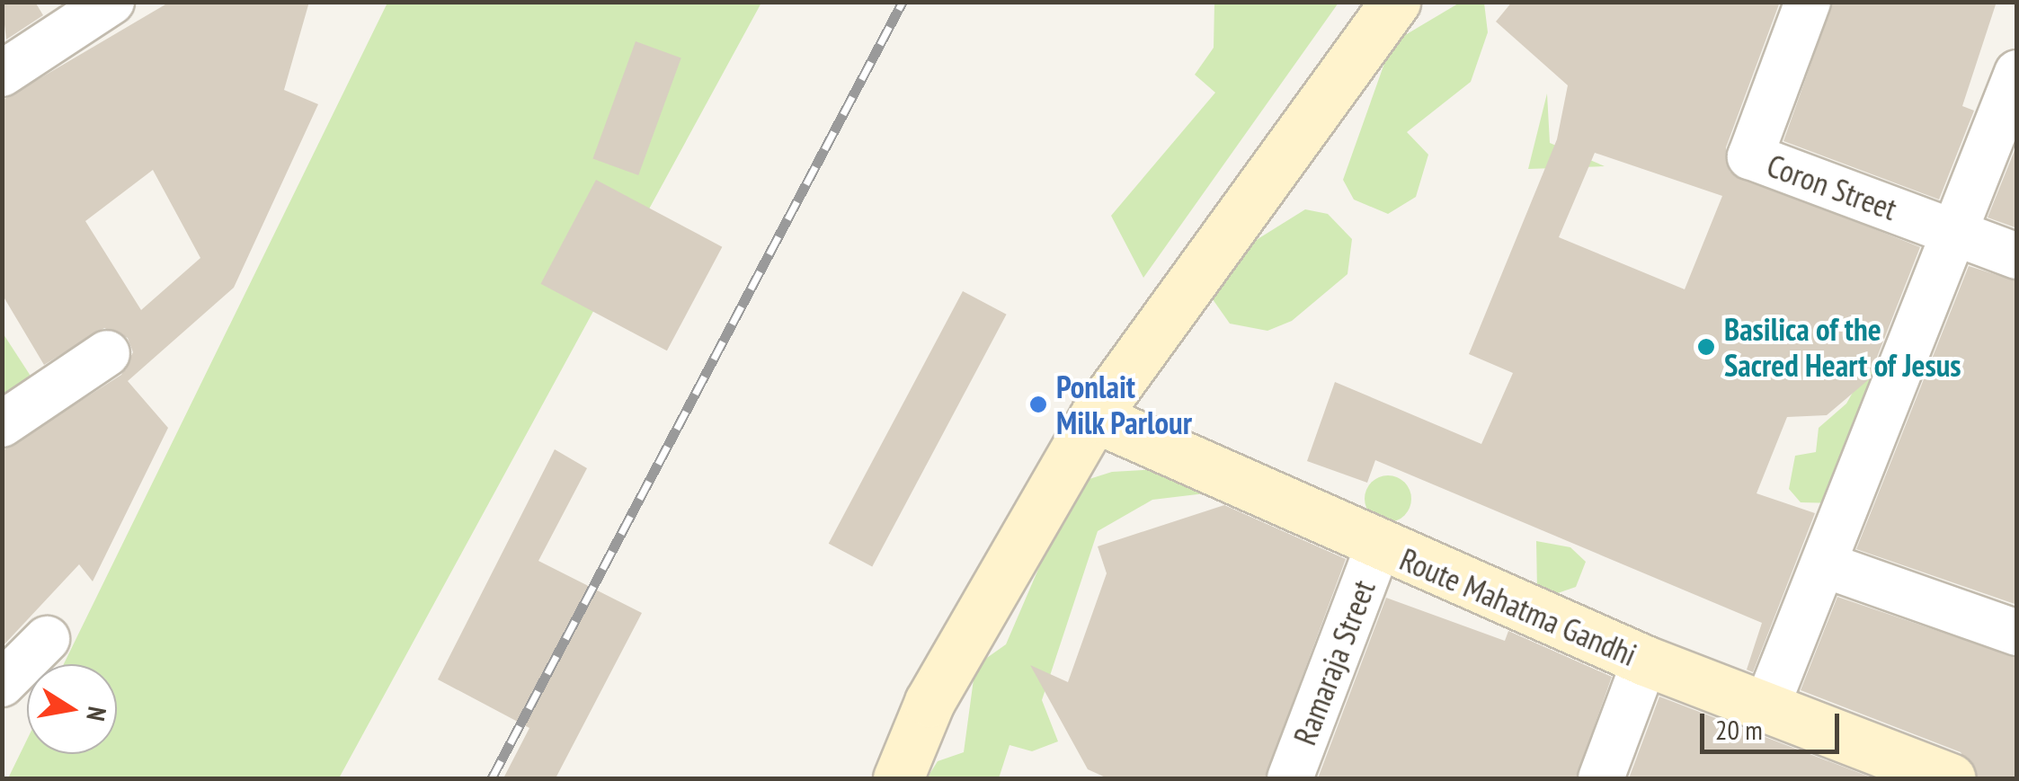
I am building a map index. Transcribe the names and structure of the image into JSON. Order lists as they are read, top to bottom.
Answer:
{
  "streets": {
    "main road": ["Route Mahatma Gandhi"],
    "street": ["Coron Street", "Ramaraja Street"]
  },
  "crossings": [
    ["Route Mahatma Gandhi", "Ramaraja Street"]
  ],
  "places": ["Basilica of the Sacred Heart of Jesus", "Ponlait Milk Parlour"],
  "scale_bar": "20 m",
  "north": "right"
}
